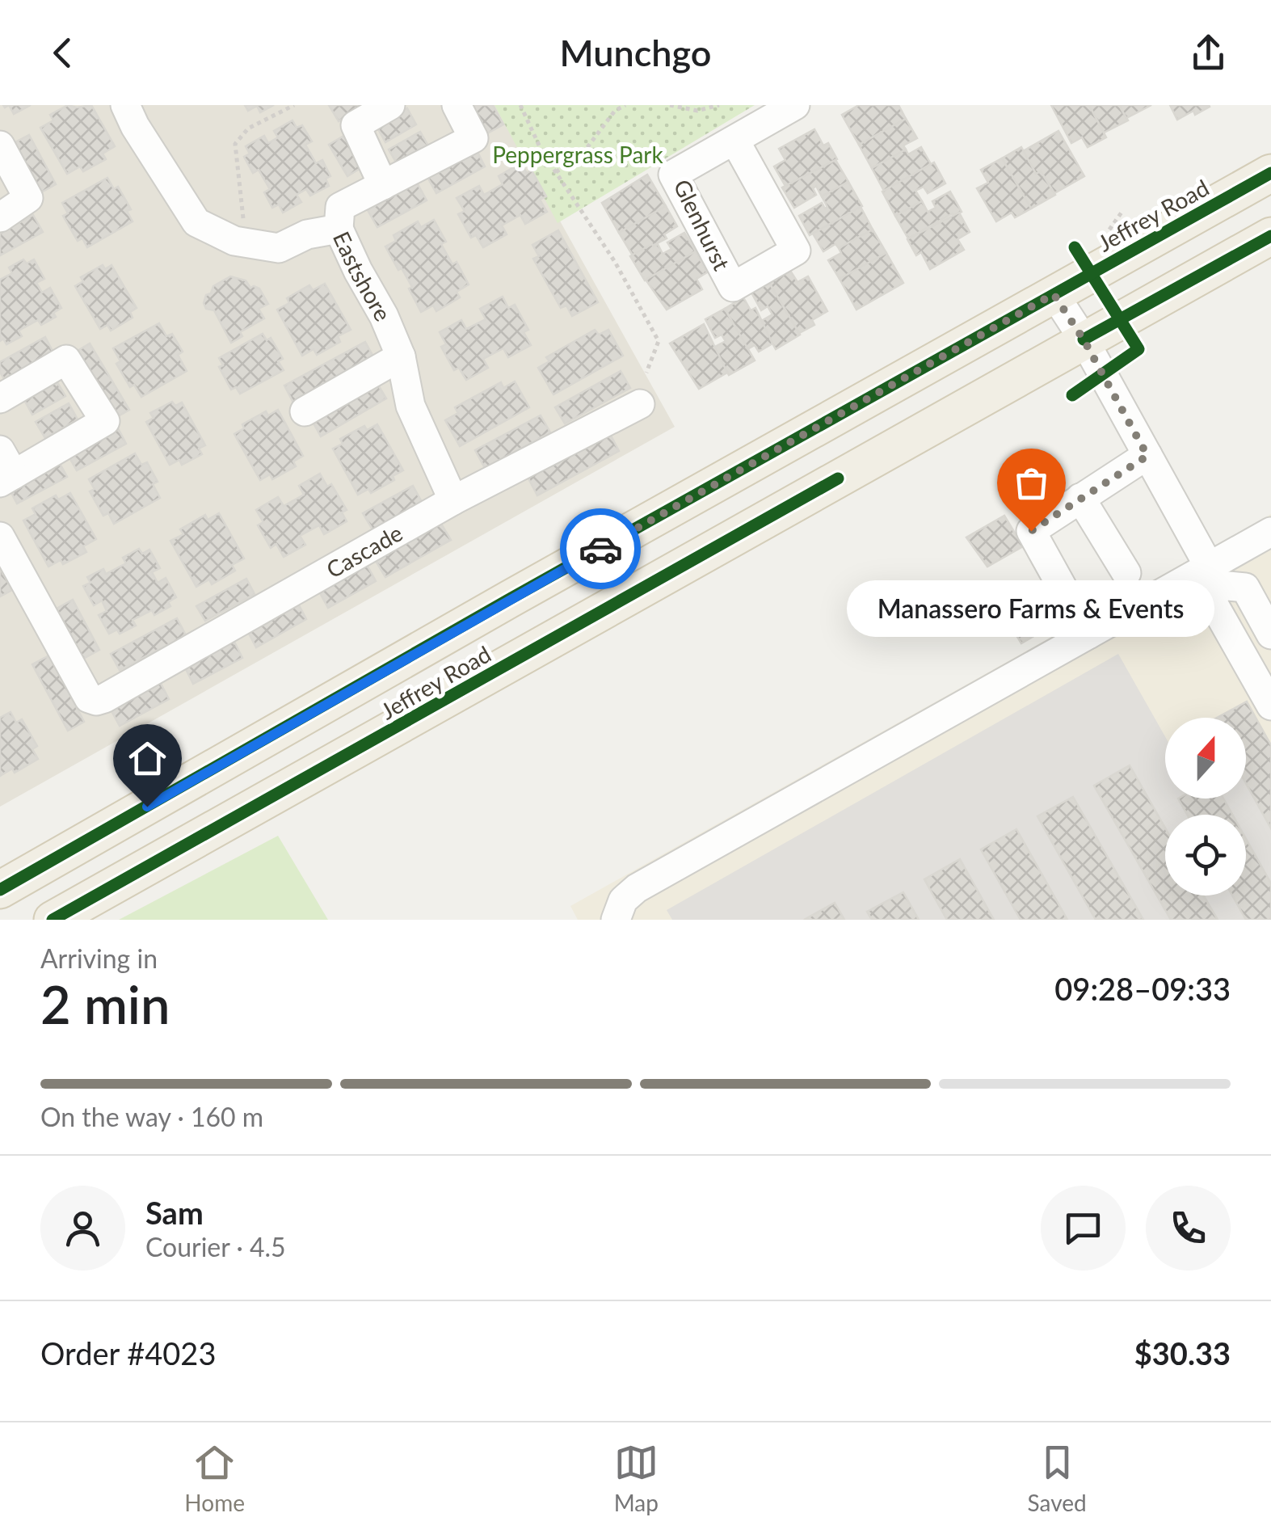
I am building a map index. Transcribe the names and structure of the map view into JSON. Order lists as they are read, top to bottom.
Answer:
{
  "streets": {
    "main road": ["Jeffrey Road"],
    "street": ["Glenhurst", "Eastshore", "Cascade"]
  },
  "crossings": [
    ["Eastshore", "Cascade"]
  ],
  "parks": ["Peppergrass Park"],
  "places": ["Manassero Farms & Events"],
  "north": "top",
  "page": {
    "header": "Munchgo",
    "bubble": "Manassero Farms & Events",
    "heading": ["2 min", "Arriving in", "09:28–09:33"],
    "panel": [
      "Sam",
      "Courier · 4.5",
      "Order #4023",
      "$30.33"
    ],
    "bar": "On the way · 160 m",
    "tabs": ["Home", "Map", "Saved"]
  }
}
